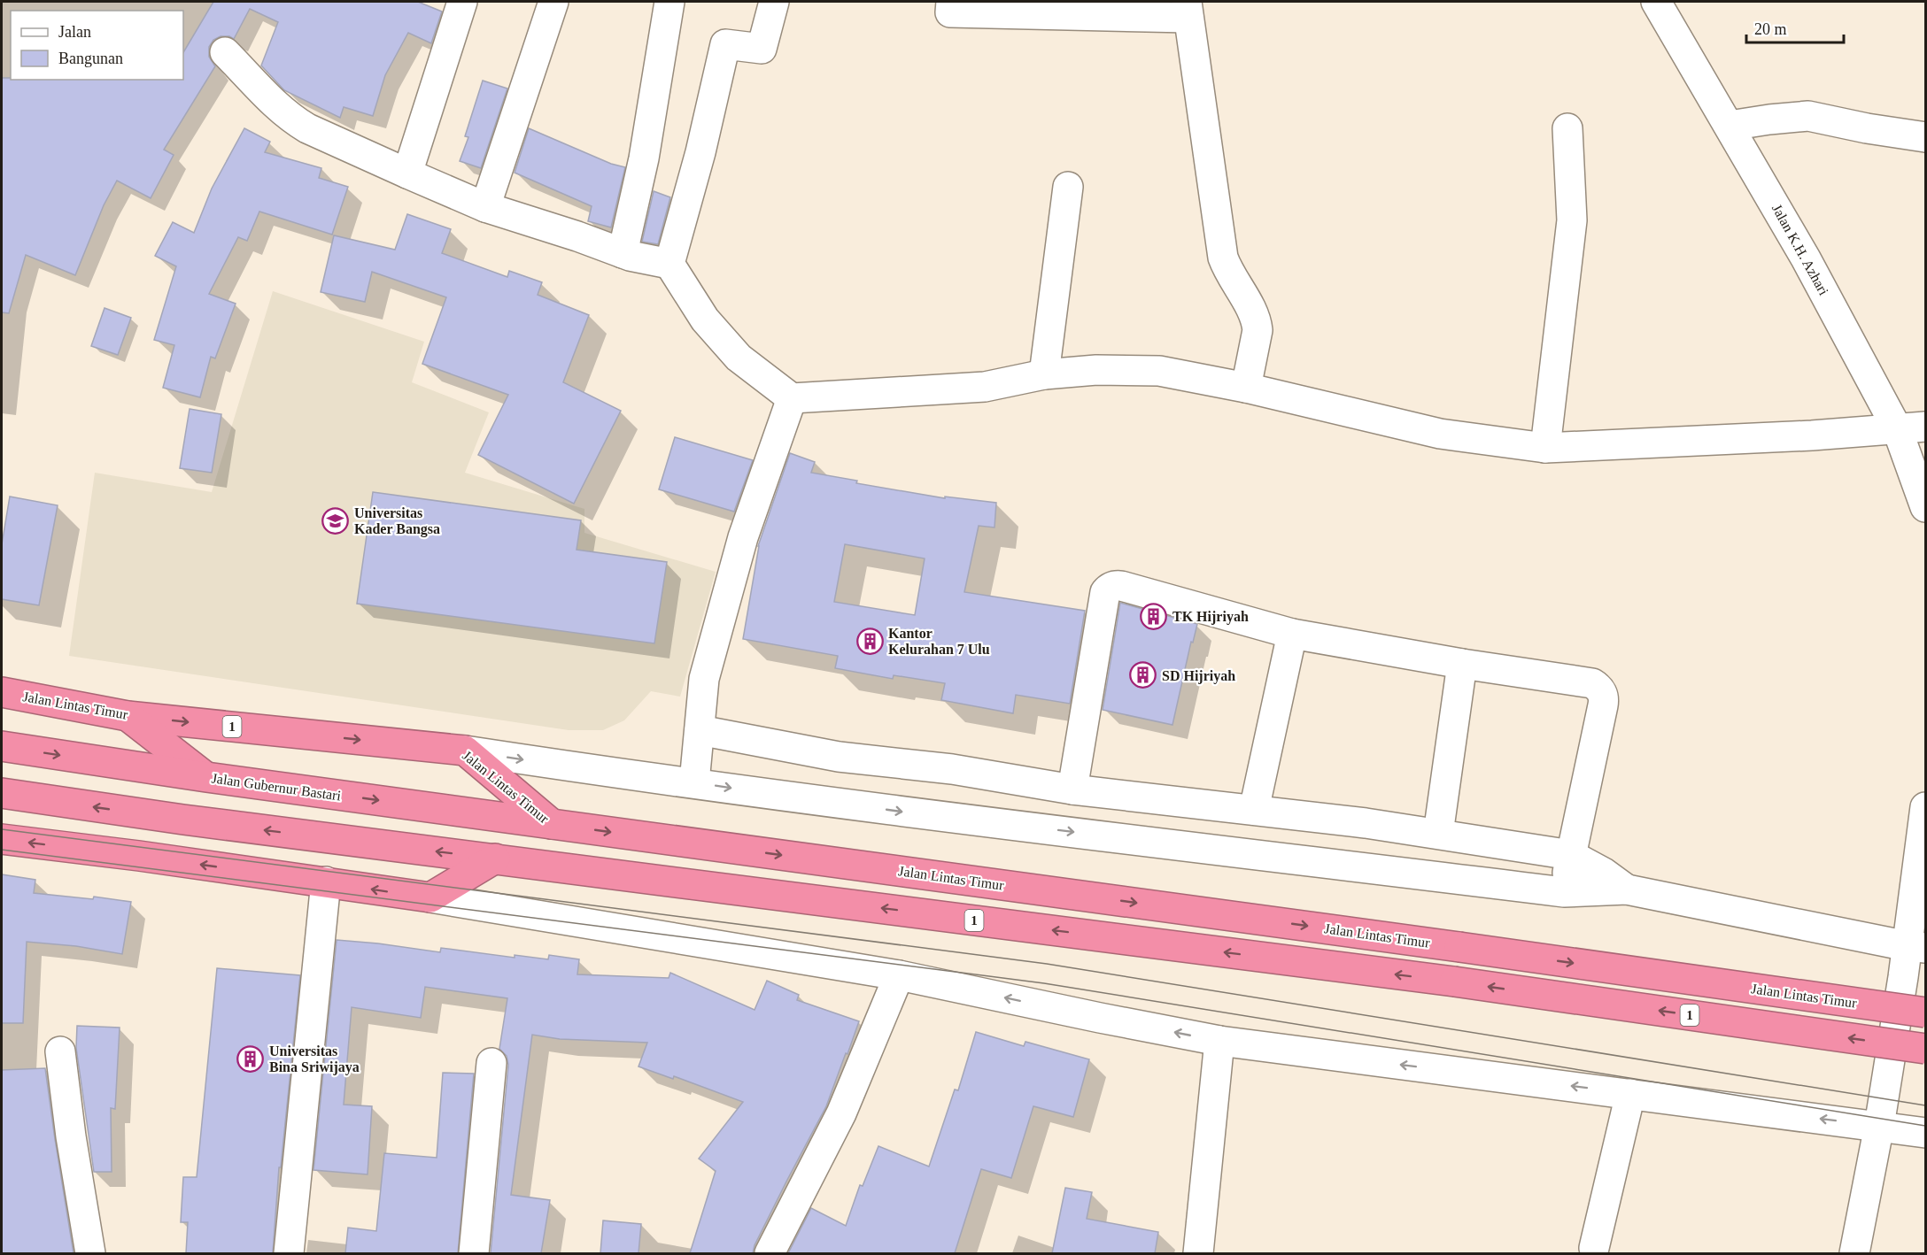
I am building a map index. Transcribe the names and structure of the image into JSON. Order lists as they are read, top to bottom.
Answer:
{
  "streets": {
    "highway": ["Jalan Lintas Timur", "1", "Jalan Gubernur Bastari"],
    "street": ["Jalan K.H. Azhari"]
  },
  "crossings": [
    ["Jalan Lintas Timur", "Jalan Gubernur Bastari"]
  ],
  "places": {
    "school or university": ["Universitas Kader Bangsa"],
    "building": [
      "TK Hijriyah",
      "Kantor Kelurahan 7 Ulu",
      "SD Hijriyah",
      "Universitas Bina Sriwijaya"
    ]
  },
  "legend": ["Jalan", "Bangunan"],
  "scale_bar": "20 m"
}
